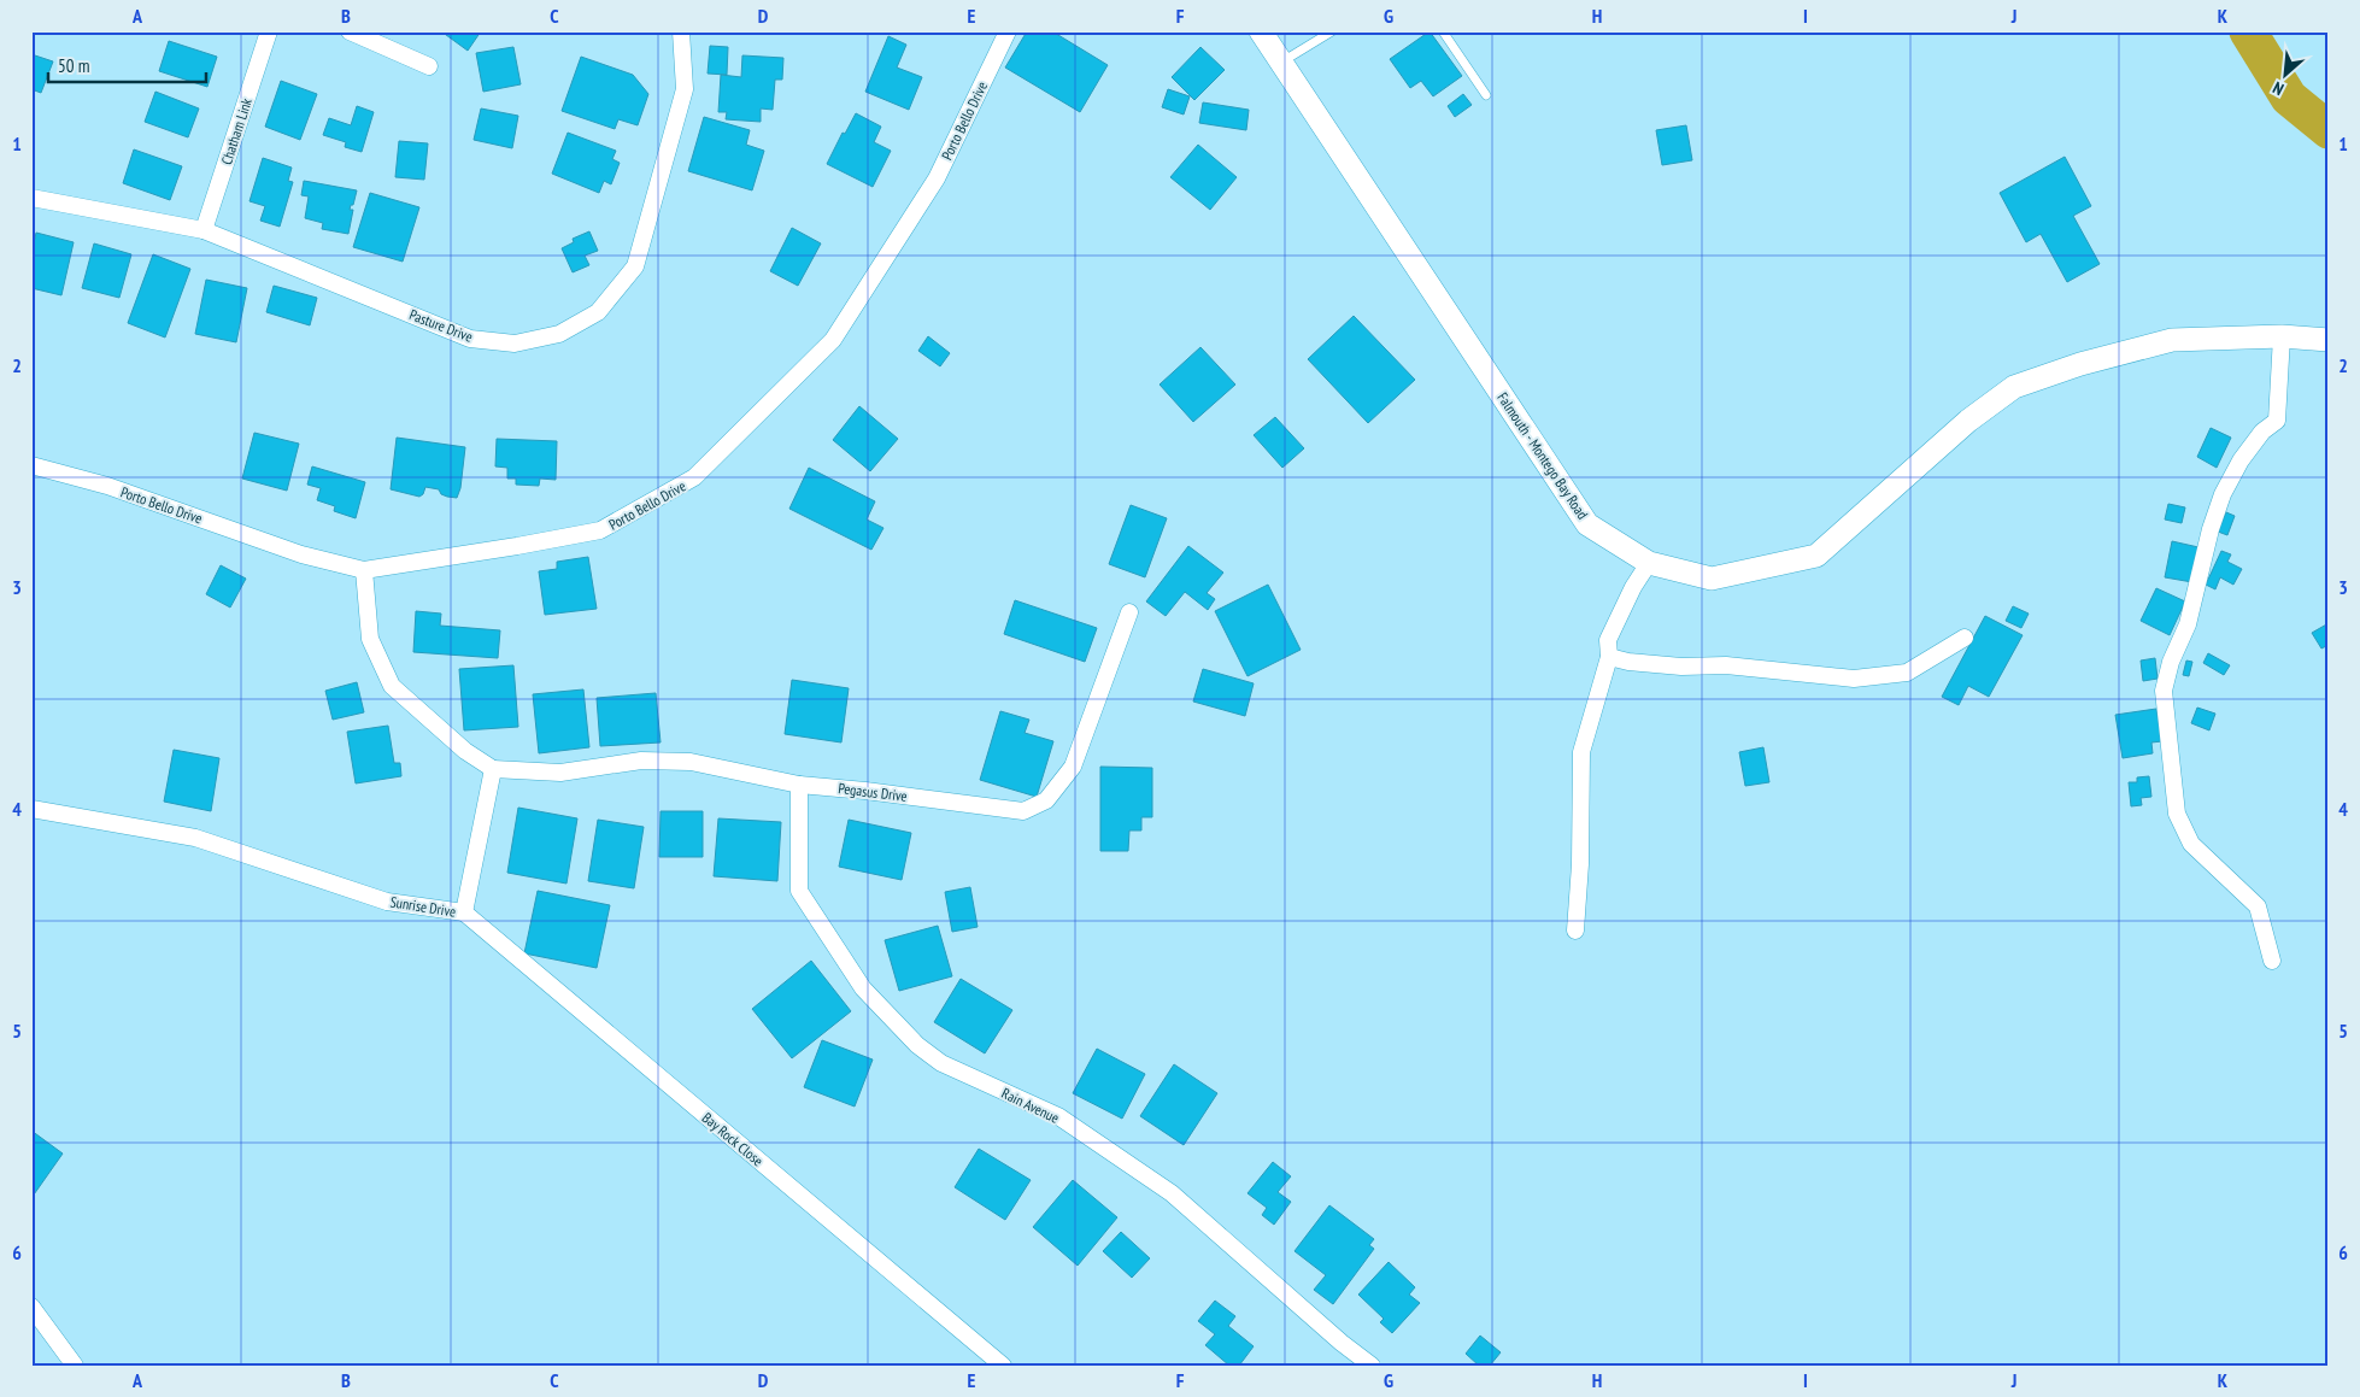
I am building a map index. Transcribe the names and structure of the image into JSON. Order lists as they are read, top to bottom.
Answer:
{
  "streets": {
    "main road": ["Falmouth - Montego Bay Road"],
    "street": [
      "Porto Bello Drive",
      "Chatham Link",
      "Pasture Drive",
      "Pegasus Drive",
      "Sunrise Drive",
      "Rain Avenue",
      "Bay Rock Close"
    ]
  },
  "crossings": [
    ["Chatham Link", "Pasture Drive"],
    ["Pegasus Drive", "Sunrise Drive"],
    ["Pegasus Drive", "Rain Avenue"],
    ["Sunrise Drive", "Bay Rock Close"]
  ],
  "scale_bar": "50 m",
  "north": "bottom left",
  "grid": {
    "columns": [
      "A",
      "B",
      "C",
      "D",
      "E",
      "F",
      "G",
      "H",
      "I",
      "J",
      "K"
    ],
    "rows": [
      "1",
      "2",
      "3",
      "4",
      "5",
      "6"
    ]
  }
}
